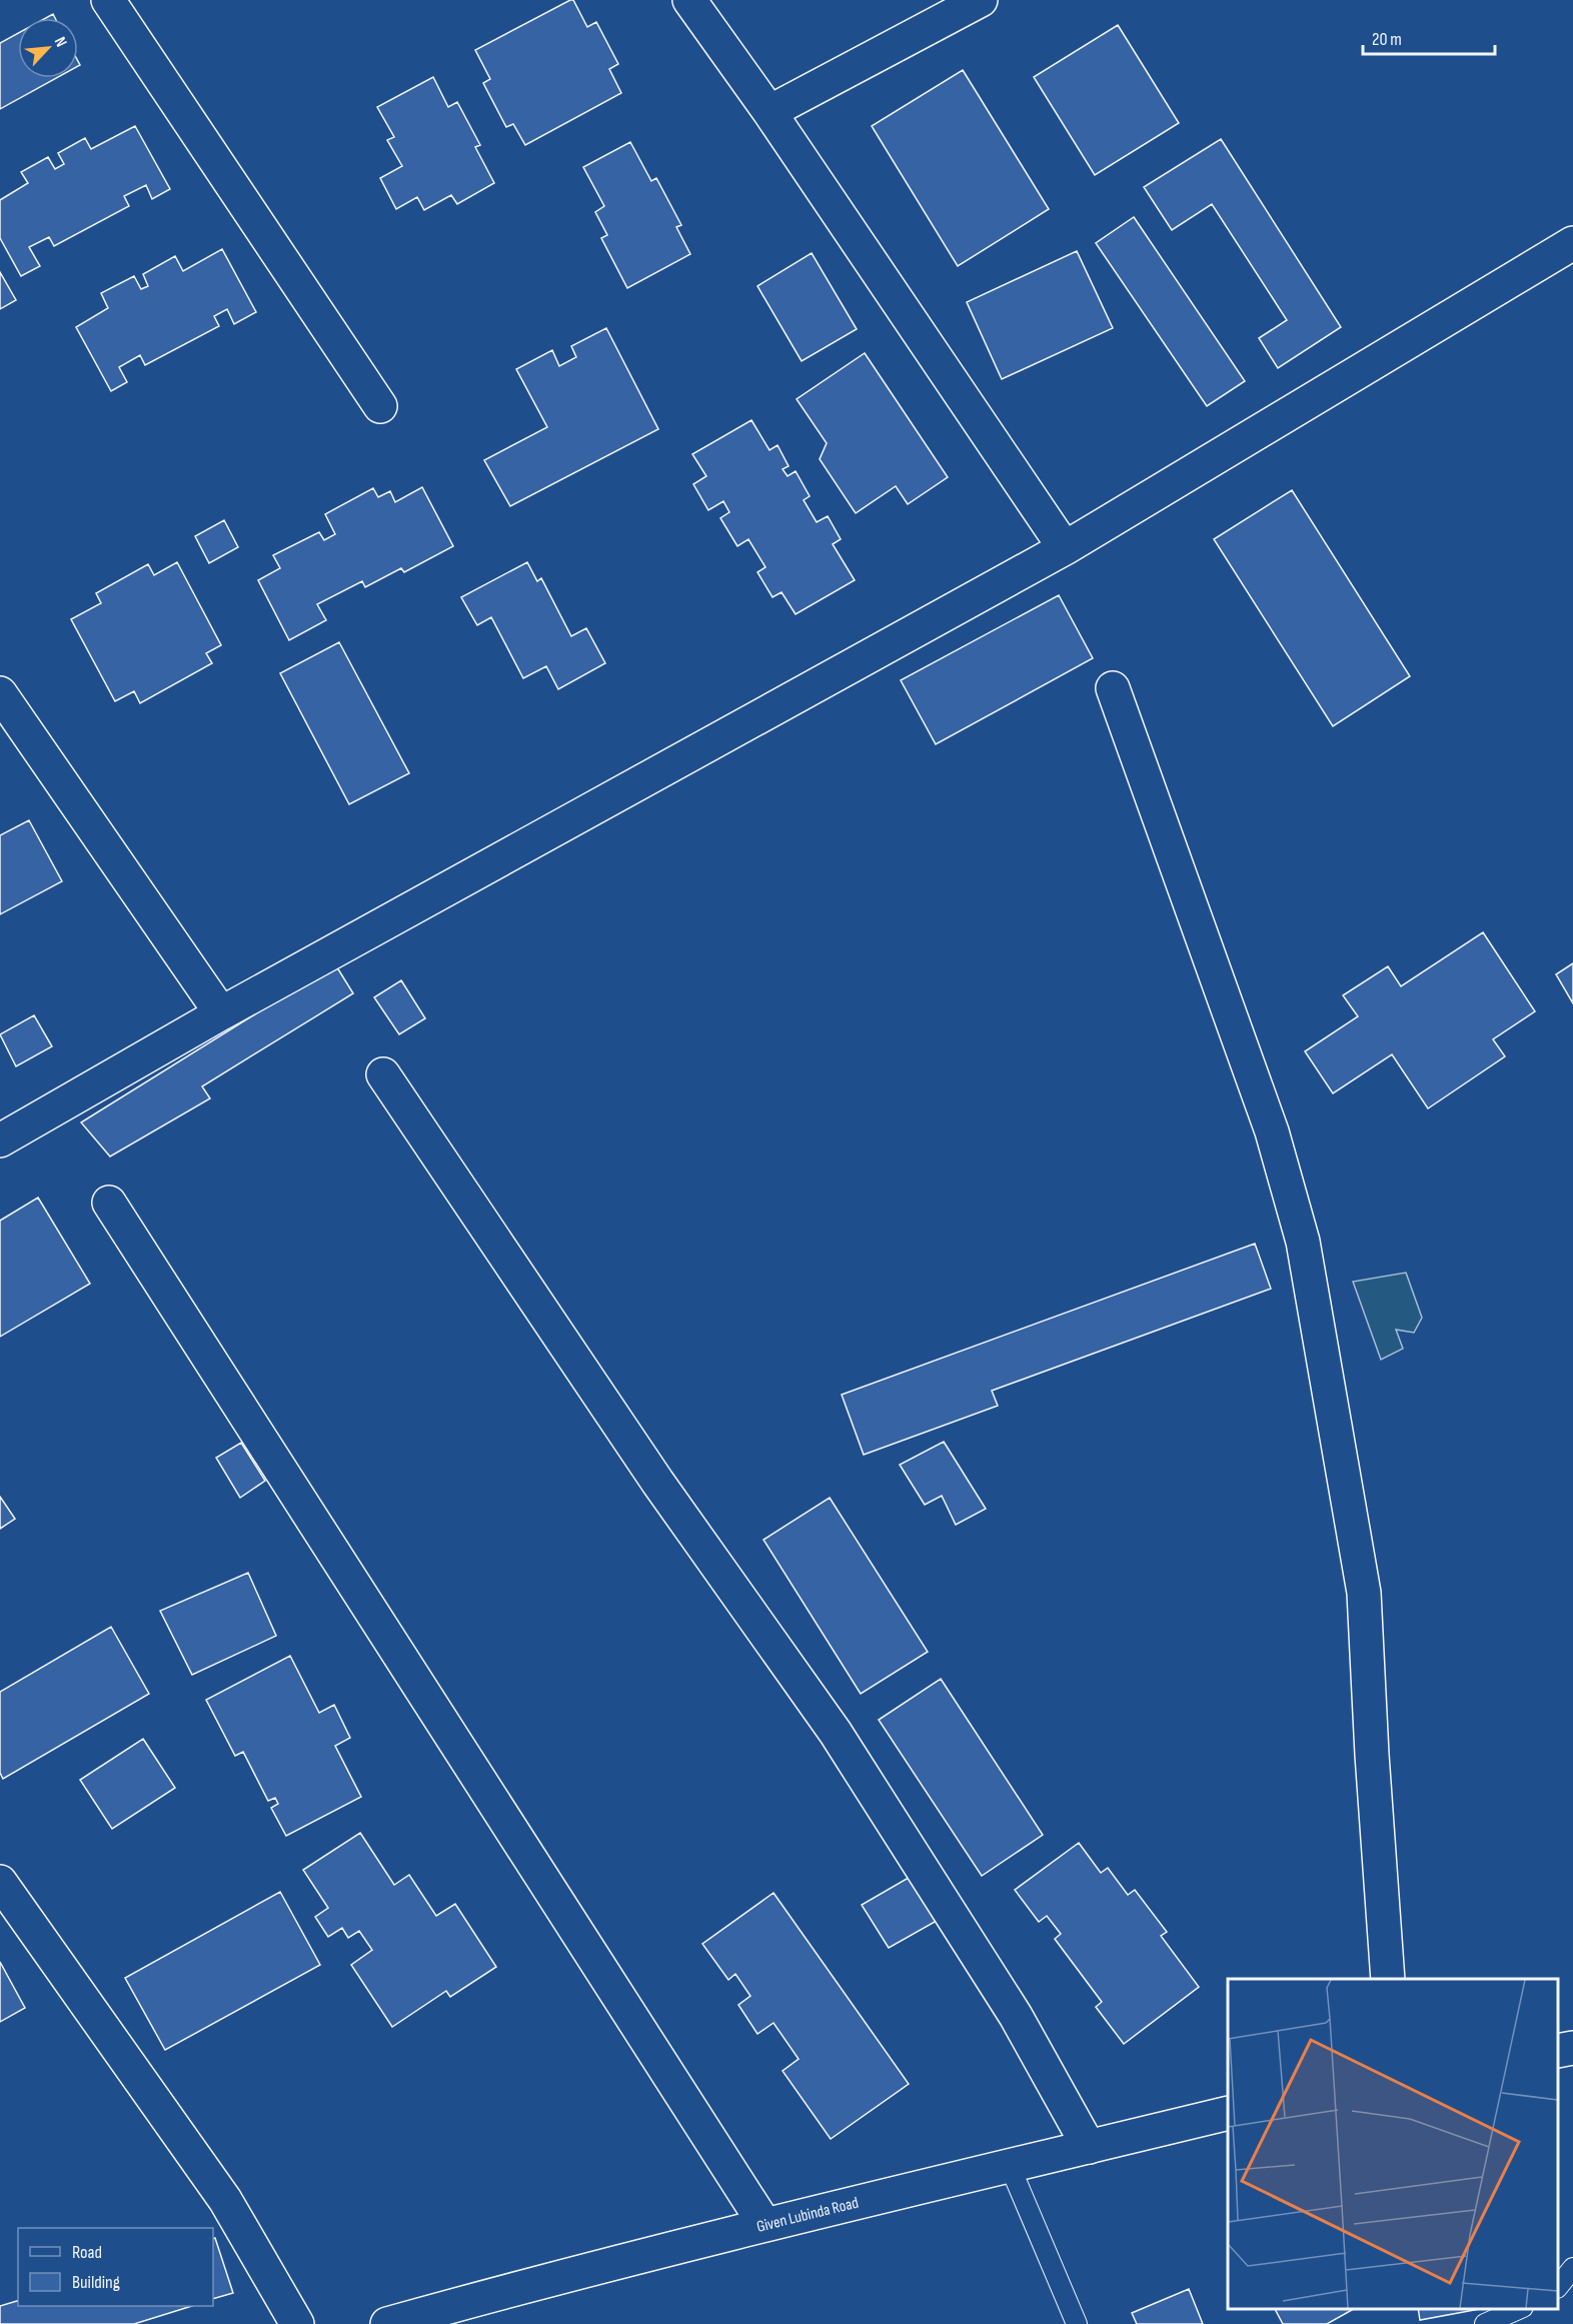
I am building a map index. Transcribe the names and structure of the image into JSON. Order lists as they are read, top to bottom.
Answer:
{
  "streets": {
    "street": ["Given Lubinda Road"]
  },
  "legend": ["Road", "Building"],
  "scale_bar": "20 m",
  "north": "top right"
}
